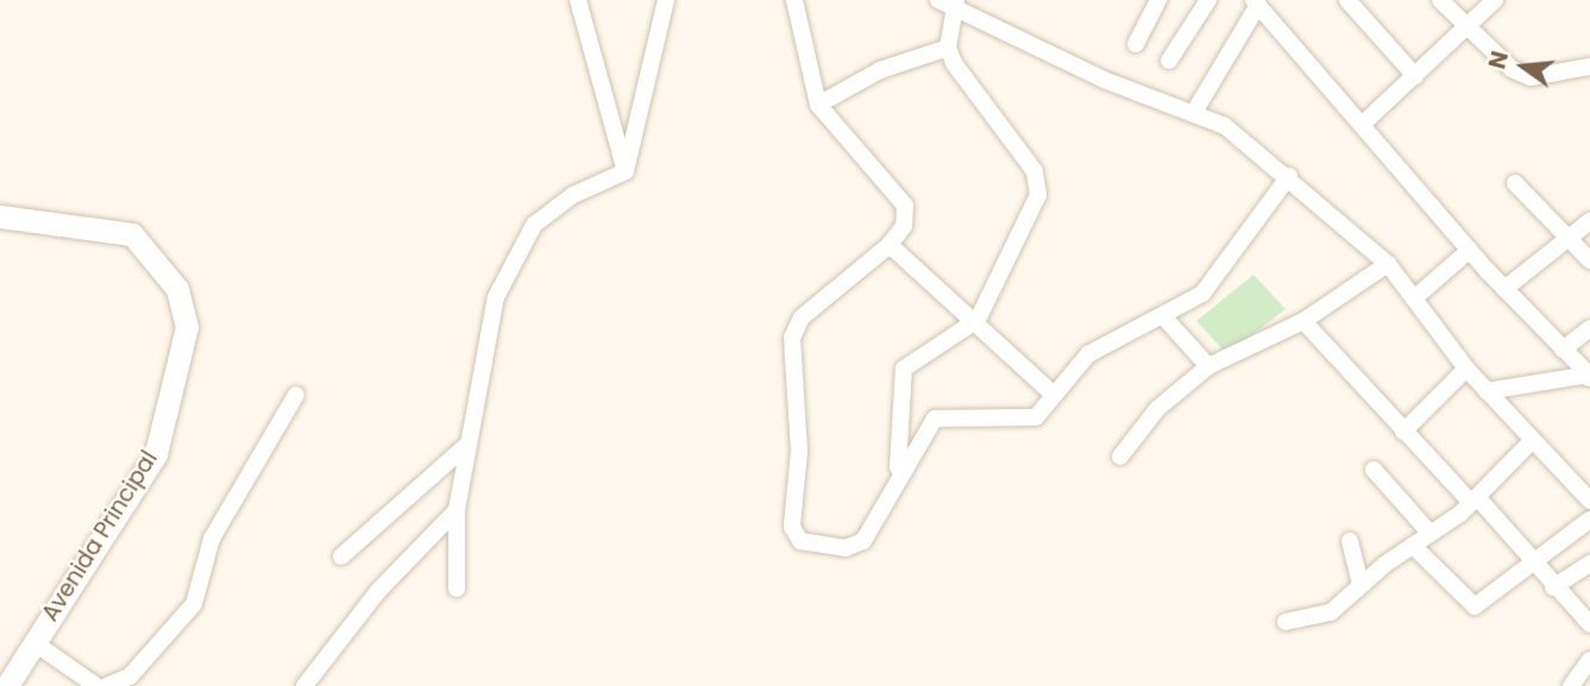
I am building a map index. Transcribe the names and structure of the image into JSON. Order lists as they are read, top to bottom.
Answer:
{
  "streets": {
    "street": ["Avenida Principal"]
  },
  "north": "left"
}
